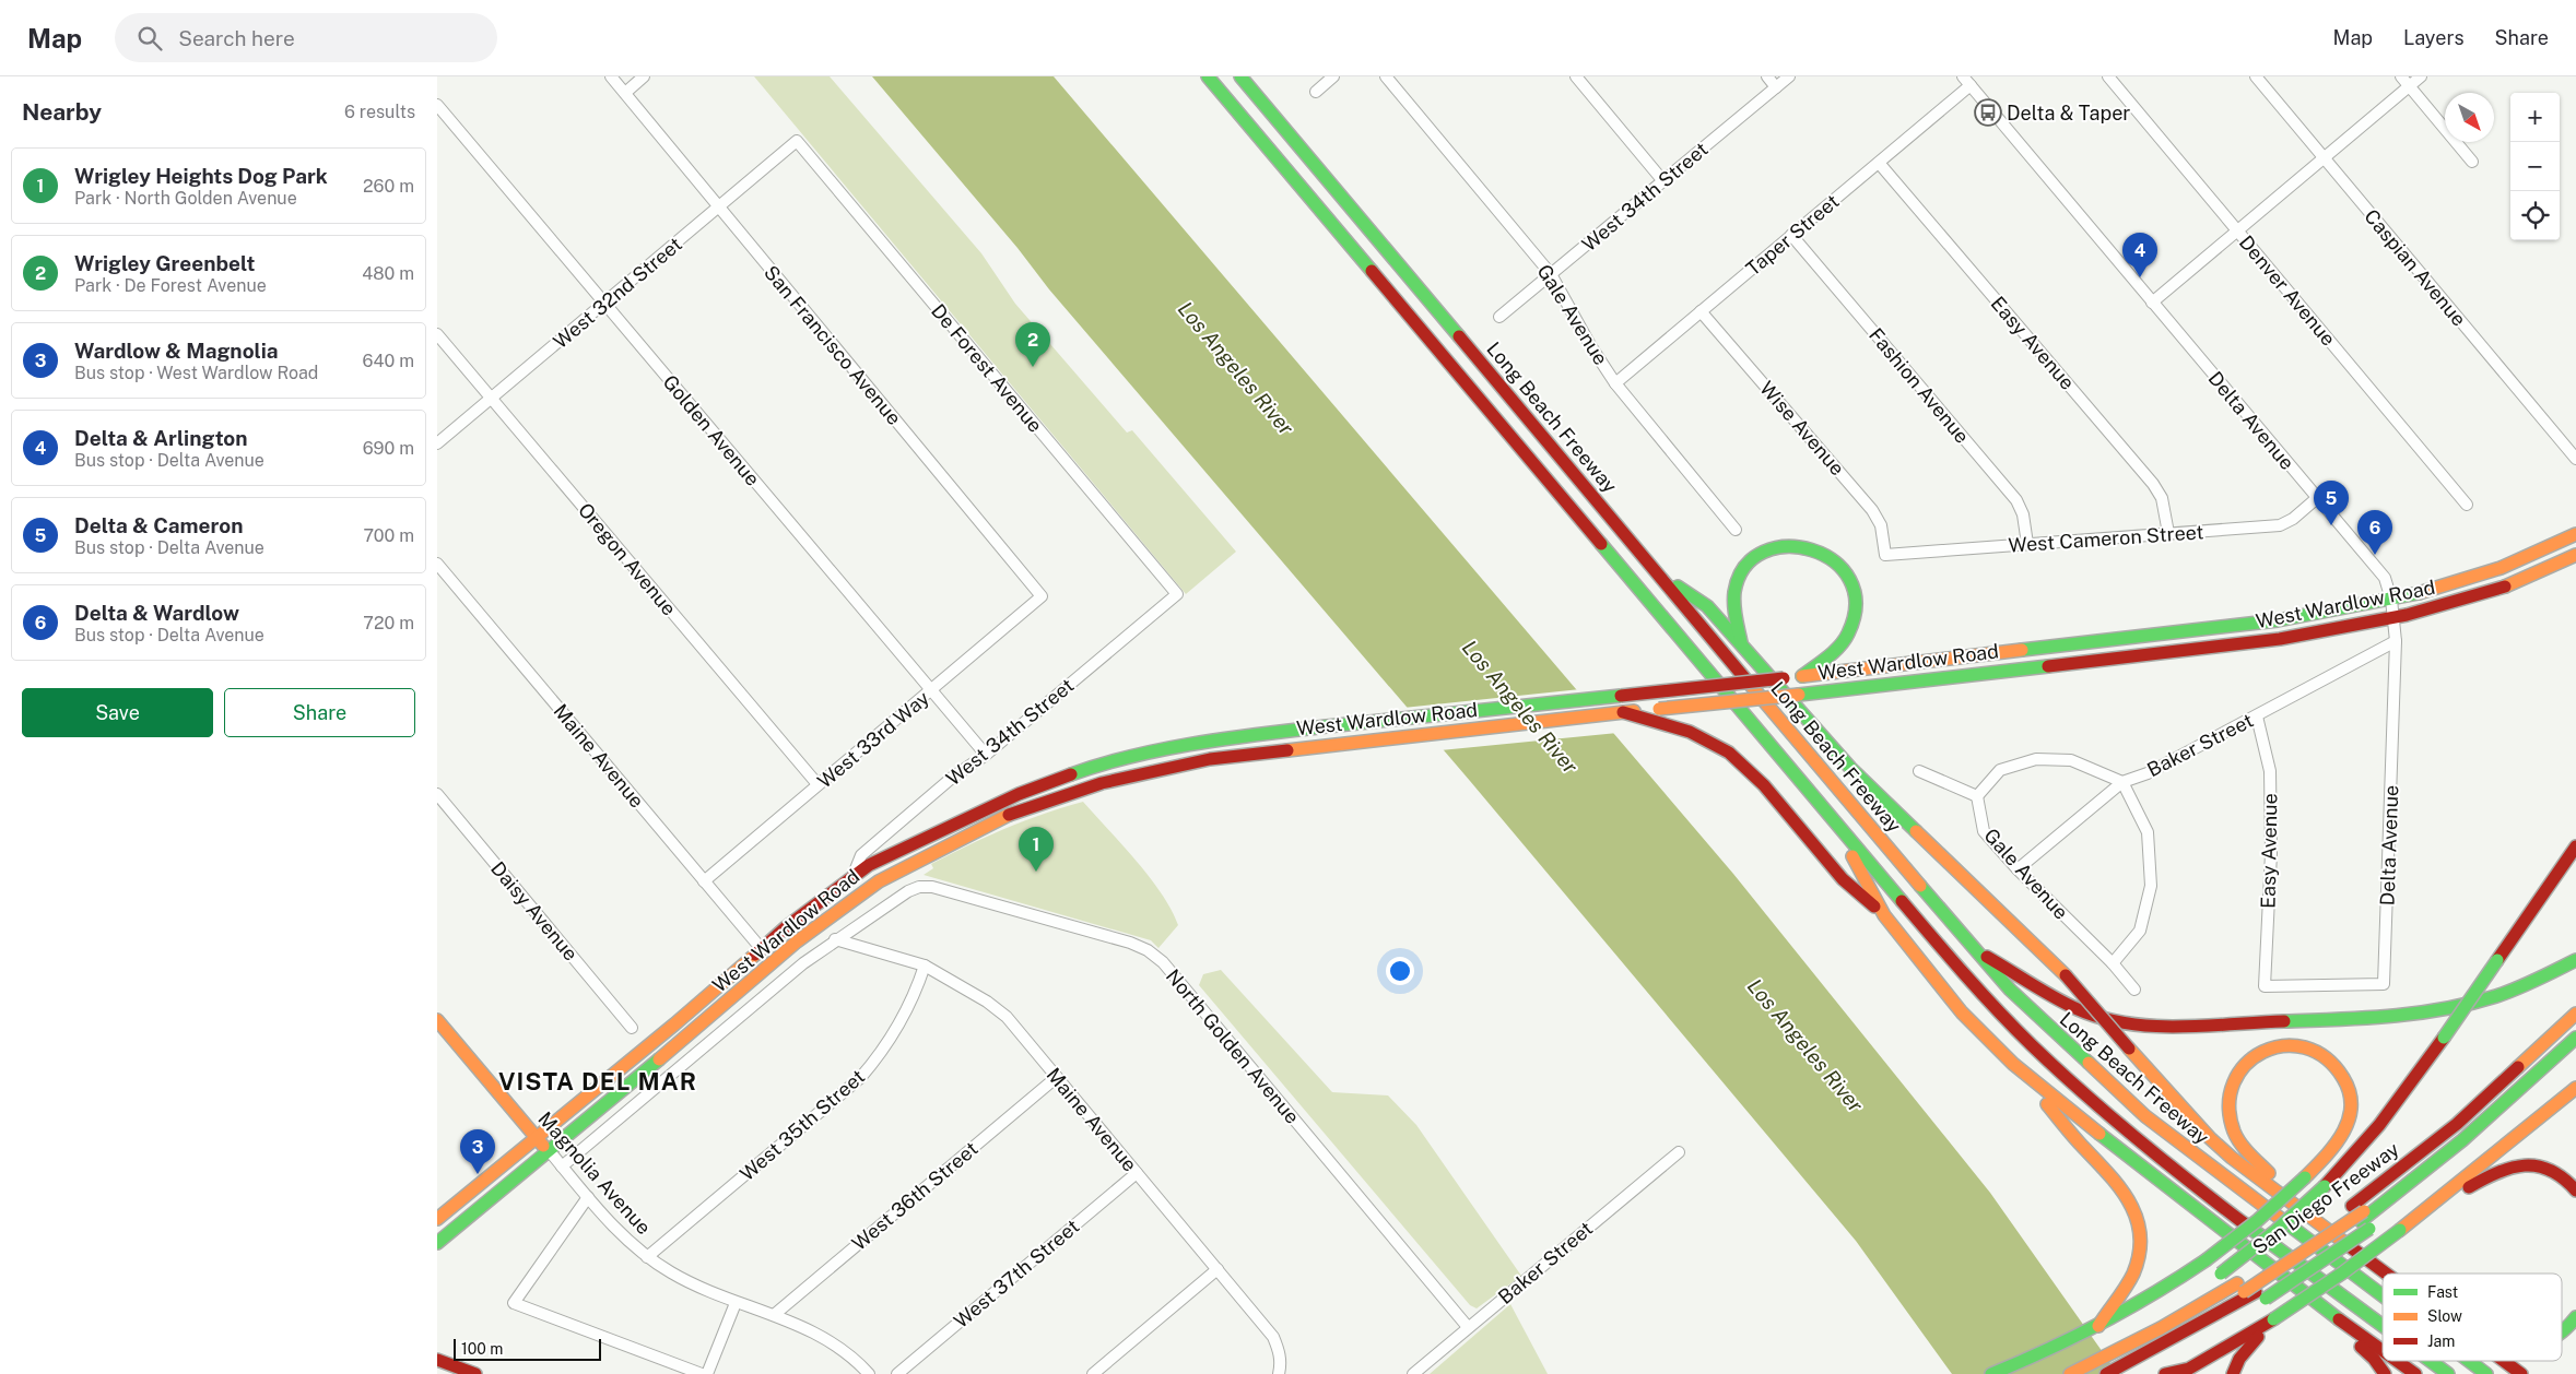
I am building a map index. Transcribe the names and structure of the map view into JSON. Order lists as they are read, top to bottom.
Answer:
{
  "streets": {
    "main road": [
      "Long Beach Freeway",
      "West Wardlow Road",
      "Magnolia Avenue",
      "San Diego Freeway"
    ],
    "street": [
      "West 34th Street",
      "Taper Street",
      "Caspian Avenue",
      "Denver Avenue",
      "West 32nd Street",
      "Gale Avenue",
      "Easy Avenue",
      "San Francisco Avenue",
      "De Forest Avenue",
      "Fashion Avenue",
      "Delta Avenue",
      "Wise Avenue",
      "Golden Avenue",
      "West Cameron Street",
      "Oregon Avenue",
      "West 33rd Way",
      "Baker Street",
      "Maine Avenue",
      "Daisy Avenue",
      "North Golden Avenue",
      "West 35th Street",
      "West 36th Street",
      "West 37th Street"
    ]
  },
  "crossings": [
    ["West 34th Street", "Gale Avenue"],
    ["West 34th Street", "De Forest Avenue"],
    ["West 34th Street", "Golden Avenue"],
    ["West 34th Street", "West Wardlow Road"],
    ["Taper Street", "Gale Avenue"],
    ["Taper Street", "Easy Avenue"],
    ["Taper Street", "Fashion Avenue"],
    ["Taper Street", "Delta Avenue"],
    ["Taper Street", "Wise Avenue"],
    ["West 32nd Street", "San Francisco Avenue"],
    ["West 32nd Street", "De Forest Avenue"],
    ["West 32nd Street", "Golden Avenue"],
    ["West 32nd Street", "Oregon Avenue"],
    ["Gale Avenue", "Baker Street"],
    ["Easy Avenue", "Delta Avenue"],
    ["Easy Avenue", "West Cameron Street"],
    ["Easy Avenue", "Baker Street"],
    ["San Francisco Avenue", "West 33rd Way"],
    ["Fashion Avenue", "West Cameron Street"],
    ["Delta Avenue", "West Cameron Street"],
    ["Delta Avenue", "West Wardlow Road"],
    ["Delta Avenue", "Baker Street"],
    ["Wise Avenue", "West Cameron Street"],
    ["Golden Avenue", "West 33rd Way"],
    ["Oregon Avenue", "West 33rd Way"],
    ["West Wardlow Road", "Maine Avenue"],
    ["West Wardlow Road", "North Golden Avenue"],
    ["West Wardlow Road", "Magnolia Avenue"],
    ["West 33rd Way", "Maine Avenue"],
    ["Baker Street", "North Golden Avenue"],
    ["Maine Avenue", "West 35th Street"],
    ["Maine Avenue", "West 36th Street"],
    ["Maine Avenue", "West 37th Street"],
    ["West 35th Street", "Magnolia Avenue"],
    ["Magnolia Avenue", "West 36th Street"]
  ],
  "districts": ["VISTA DEL MAR"],
  "water": ["Los Angeles River"],
  "places": {
    "bus stop": ["Delta & Taper"]
  },
  "legend": ["Fast", "Slow", "Jam"],
  "scale_bar": "100 m",
  "north": "bottom right",
  "page": {
    "header": "Map",
    "search": "Search here",
    "nav": ["Map", "Layers", "Share"],
    "heading": ["Nearby", "6 results"],
    "map_buttons": ["+", "−"],
    "list": [
      {
        "mark": "1",
        "name": "Wrigley Heights Dog Park",
        "note": "Park · North Golden Avenue",
        "value": "260 m"
      },
      {
        "mark": "2",
        "name": "Wrigley Greenbelt",
        "note": "Park · De Forest Avenue",
        "value": "480 m"
      },
      {
        "mark": "3",
        "name": "Wardlow & Magnolia",
        "note": "Bus stop · West Wardlow Road",
        "value": "640 m"
      },
      {
        "mark": "4",
        "name": "Delta & Arlington",
        "note": "Bus stop · Delta Avenue",
        "value": "690 m"
      },
      {
        "mark": "5",
        "name": "Delta & Cameron",
        "note": "Bus stop · Delta Avenue",
        "value": "700 m"
      },
      {
        "mark": "6",
        "name": "Delta & Wardlow",
        "note": "Bus stop · Delta Avenue",
        "value": "720 m"
      }
    ],
    "pins": [
      "4",
      "2",
      "5",
      "6",
      "1",
      "3"
    ],
    "buttons": ["Save", "Share"],
    "scale": "100 m"
  }
}
